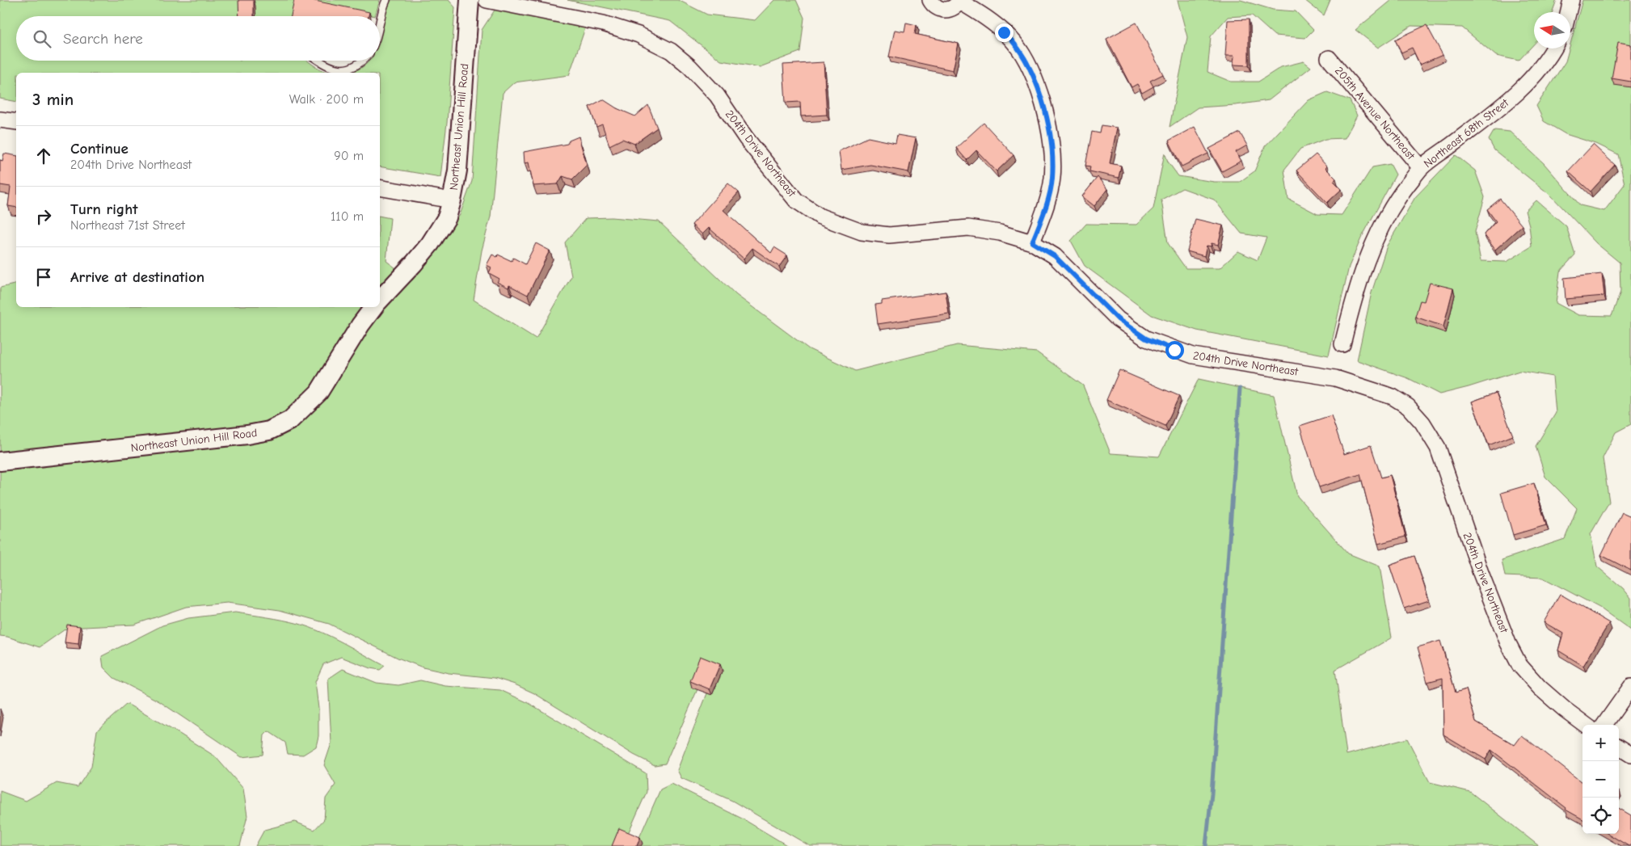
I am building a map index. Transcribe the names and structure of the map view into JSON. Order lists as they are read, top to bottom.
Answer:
{
  "streets": {
    "street": [
      "205th Avenue Northeast",
      "Northeast Union Hill Road",
      "Northeast 68th Street",
      "204th Drive Northeast"
    ]
  },
  "crossings": [
    ["205th Avenue Northeast", "Northeast 68th Street"]
  ],
  "north": "left",
  "page": {
    "search": "Search here",
    "heading": ["3 min", "Walk · 200 m"],
    "list": [
      ["Continue", "204th Drive Northeast", "90 m"],
      ["Turn right", "Northeast 71st Street", "110 m"],
      "Arrive at destination"
    ],
    "map_buttons": ["+", "−"]
  }
}
